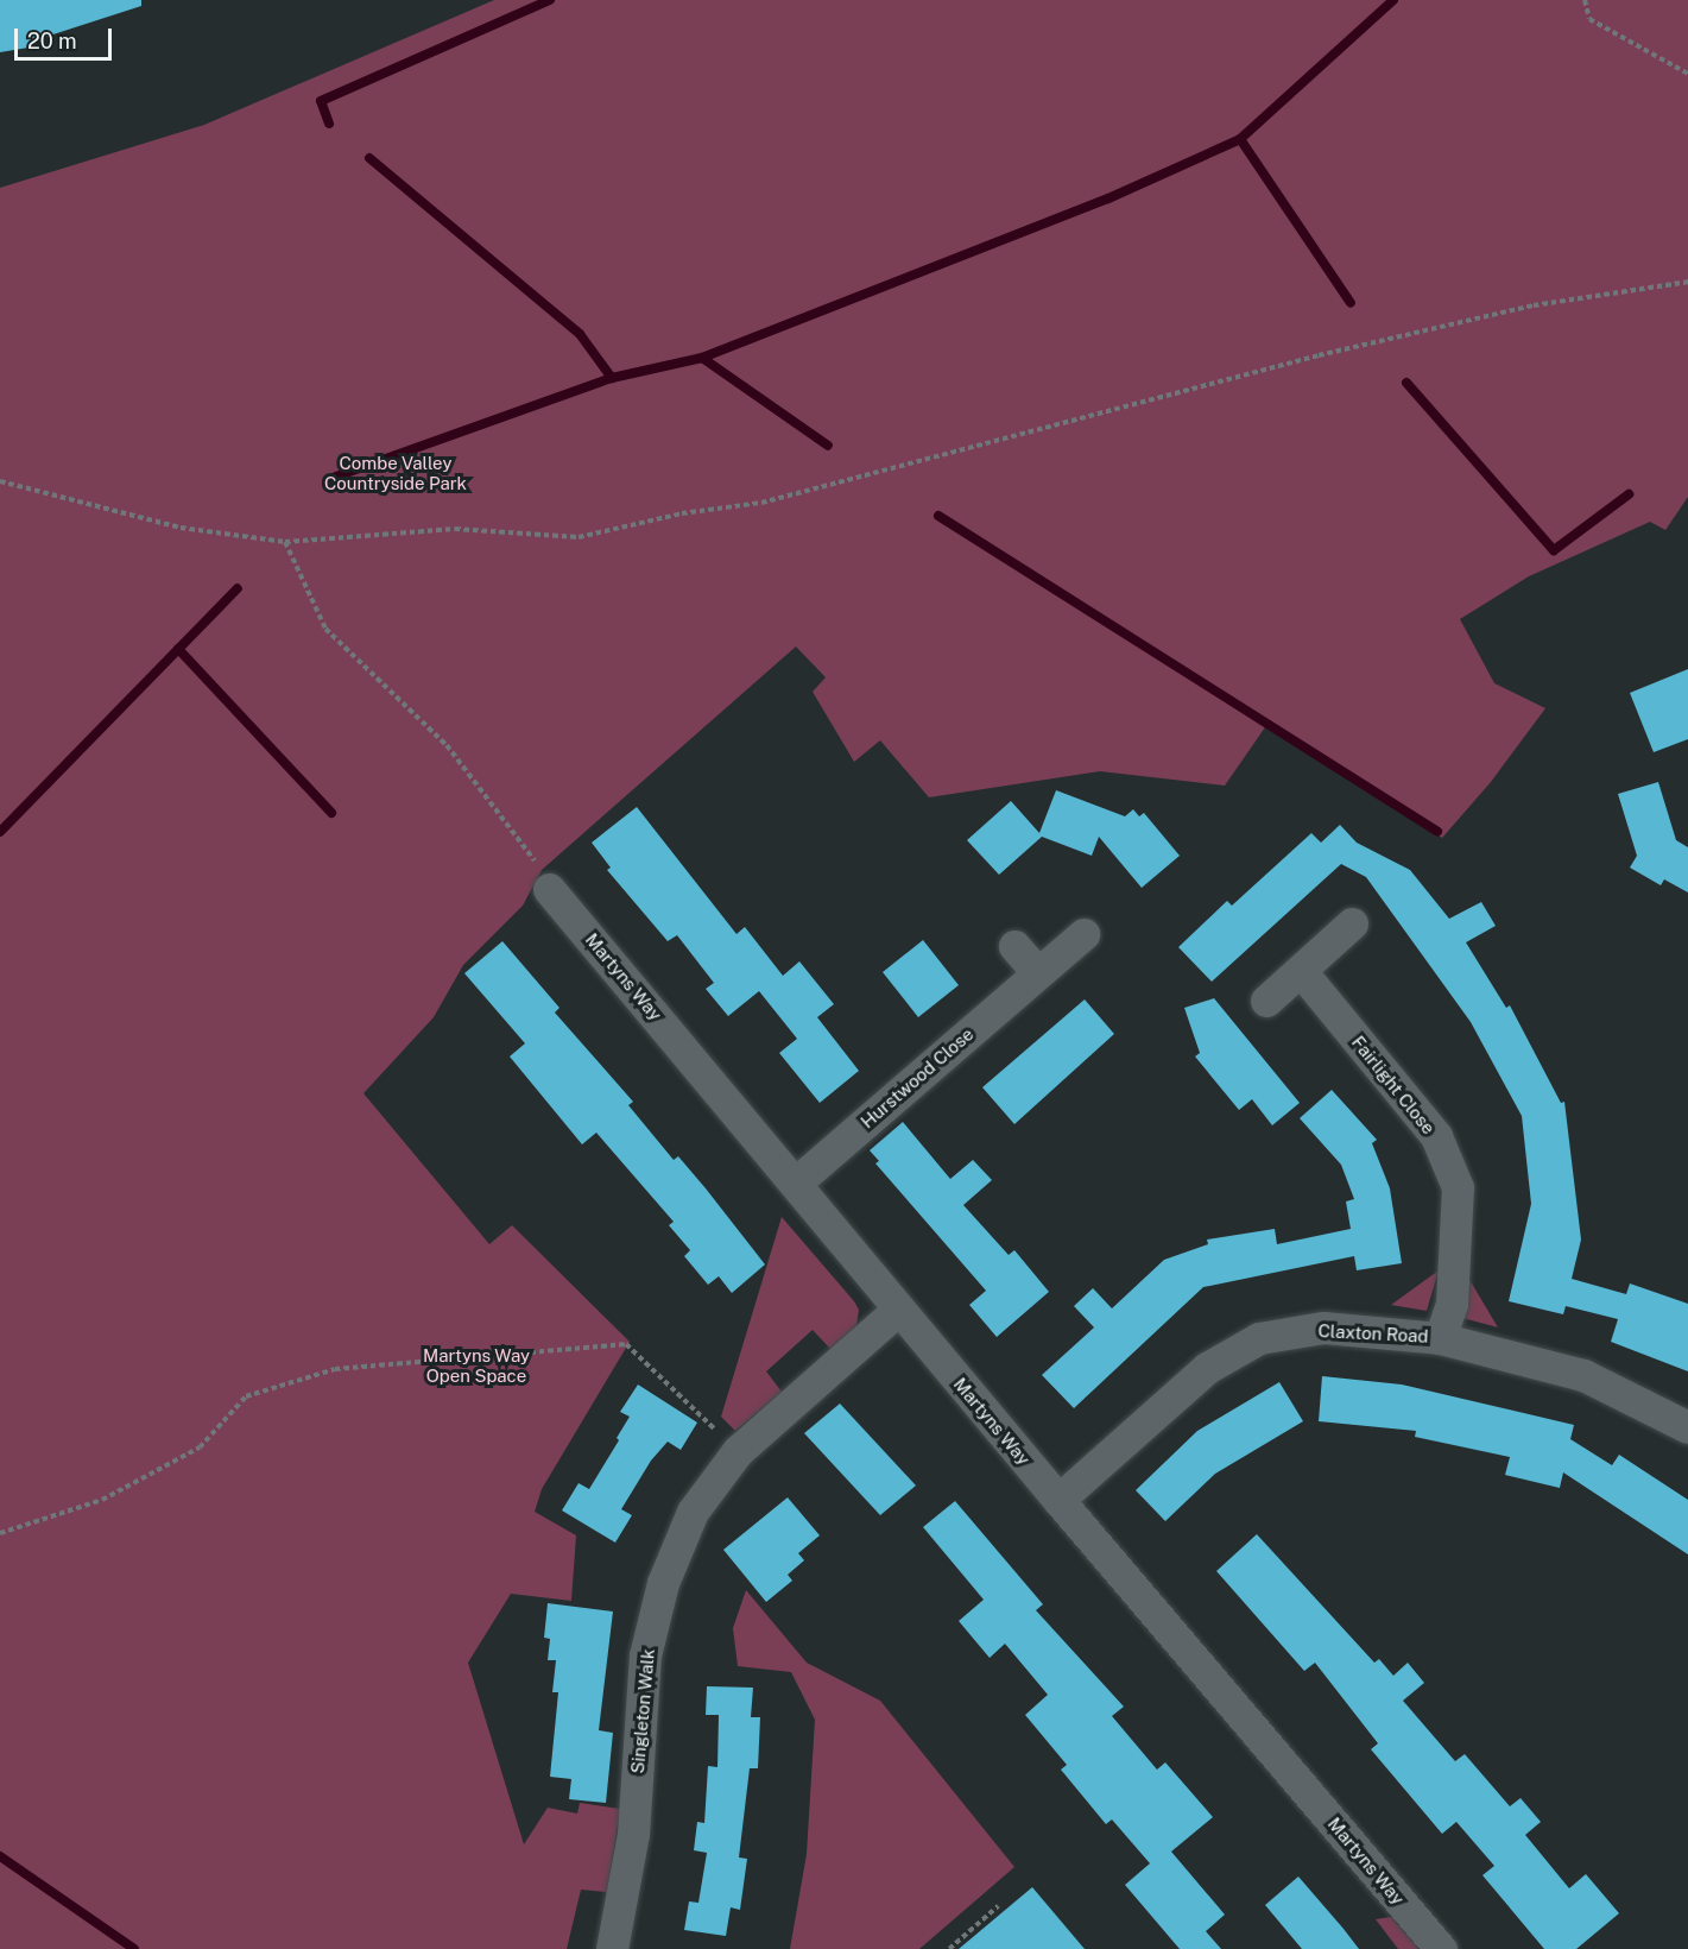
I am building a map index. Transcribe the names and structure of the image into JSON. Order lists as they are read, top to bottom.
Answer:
{
  "streets": {
    "street": [
      "Martyns Way",
      "Hurstwood Close",
      "Fairlight Close",
      "Claxton Road",
      "Singleton Walk"
    ]
  },
  "crossings": [
    ["Martyns Way", "Hurstwood Close"],
    ["Martyns Way", "Claxton Road"],
    ["Martyns Way", "Singleton Walk"],
    ["Fairlight Close", "Claxton Road"]
  ],
  "parks": ["Combe Valley Countryside Park", "Martyns Way Open Space"],
  "scale_bar": "20 m"
}
